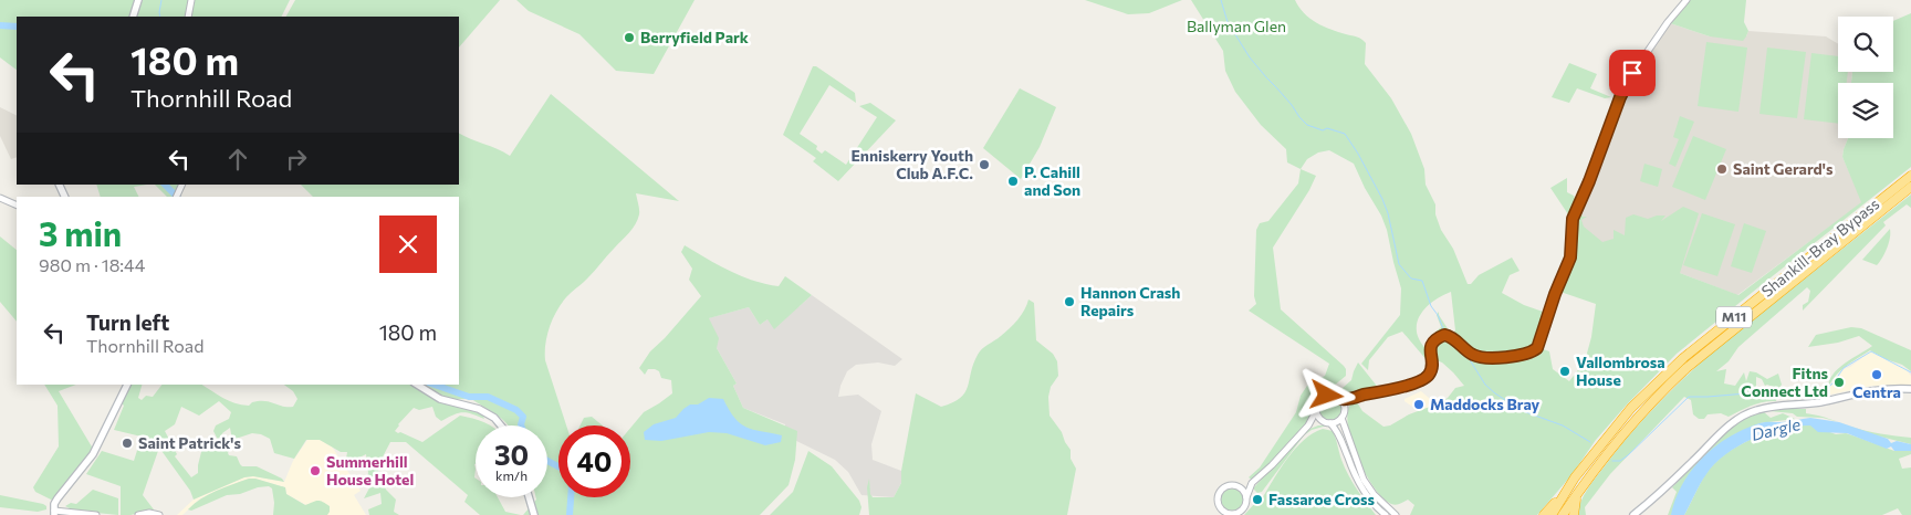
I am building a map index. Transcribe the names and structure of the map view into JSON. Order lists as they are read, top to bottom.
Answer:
{
  "streets": {
    "highway": ["Shankill-Bray Bypass", "M11"]
  },
  "water": ["Dargle"],
  "parks": ["Ballyman Glen"],
  "places": [
    "Berryfield Park",
    "Enniskerry Youth Club A.F.C.",
    "Saint Gerard's",
    "P. Cahill and Son",
    "Hannon Crash Repairs",
    "Vallombrosa House",
    "Centra",
    "Fitns Connect Ltd",
    "Maddocks Bray",
    "Saint Patrick's",
    "Summerhill House Hotel",
    "Fassaroe Cross"
  ],
  "page": {
    "turn": ["180 m", "Thornhill Road"],
    "heading": ["3 min", "980 m · 18:44"],
    "list": [
      {
        "name": "Turn left",
        "note": "Thornhill Road",
        "value": "180 m"
      }
    ],
    "speed": "30 km/h",
    "limit": "40"
  }
}
